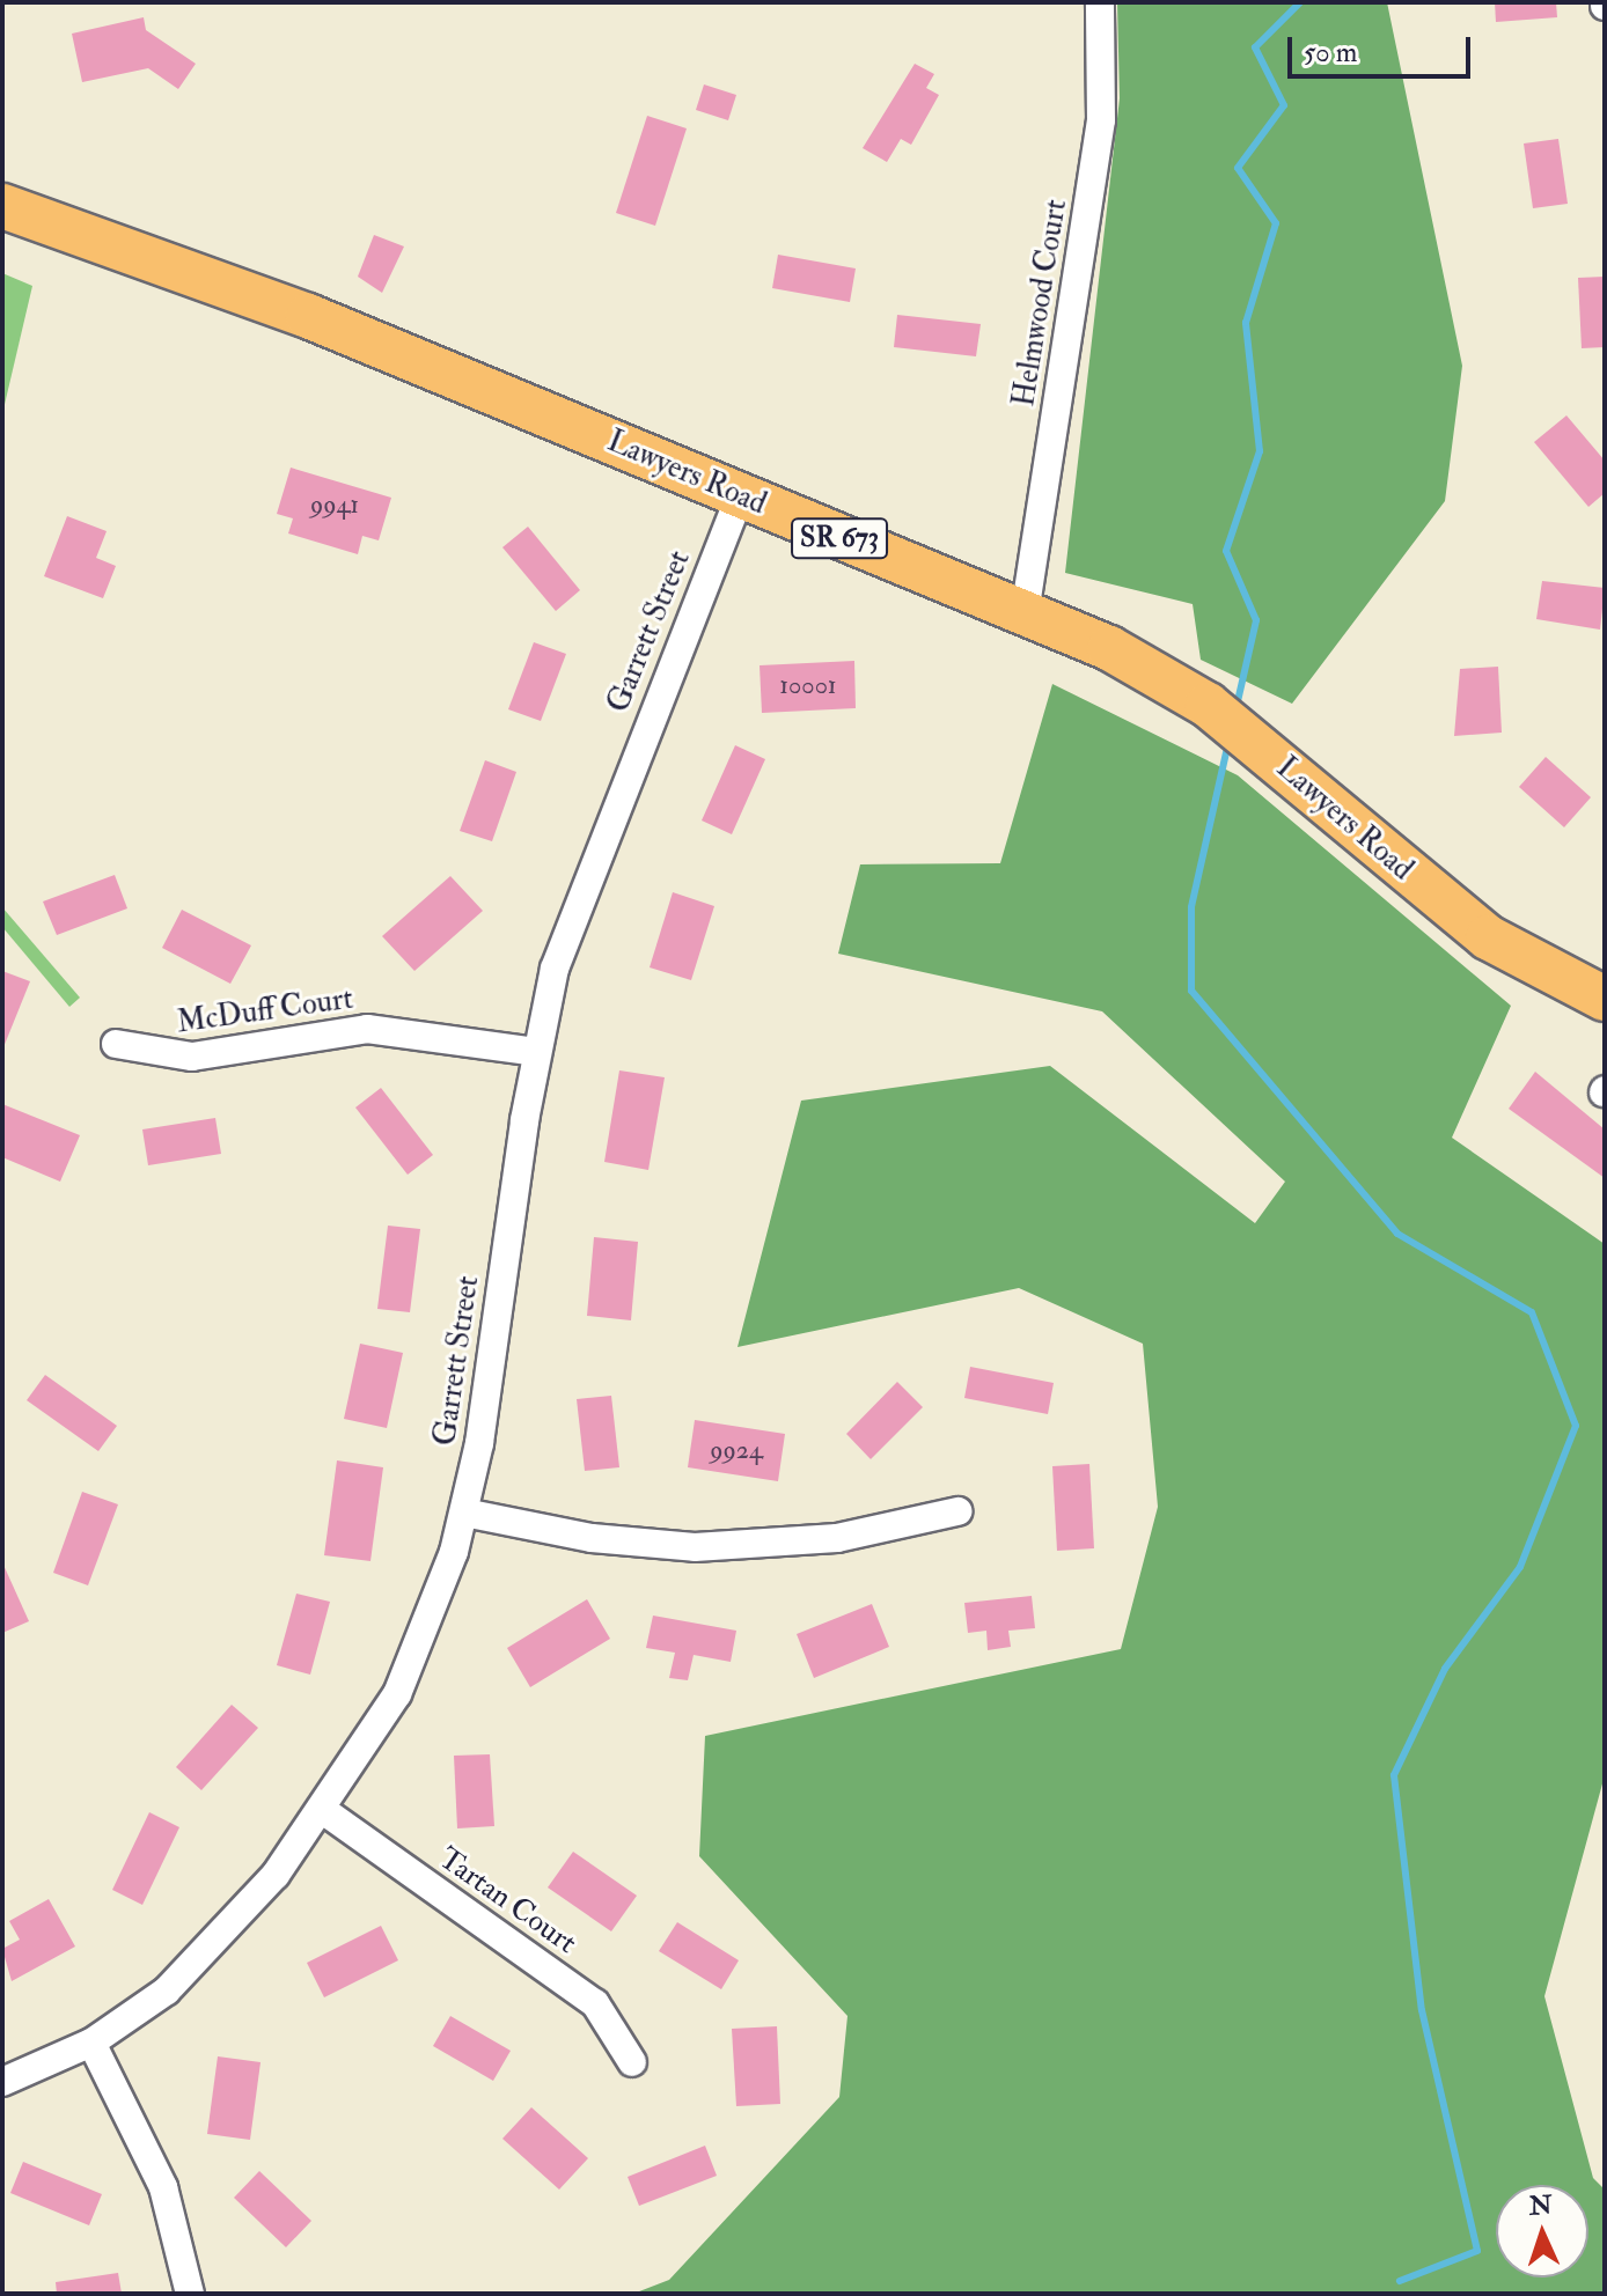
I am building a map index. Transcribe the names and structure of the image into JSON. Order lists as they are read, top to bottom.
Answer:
{
  "streets": {
    "main road": ["Lawyers Road", "SR 673"],
    "street": [
      "Helmwood Court",
      "Garrett Street",
      "McDuff Court",
      "Tartan Court"
    ]
  },
  "crossings": [
    ["Helmwood Court", "Lawyers Road"],
    ["Lawyers Road", "Garrett Street"],
    ["Garrett Street", "McDuff Court"],
    ["Garrett Street", "Tartan Court"]
  ],
  "house_numbers": ["9941", "10001", "9924"],
  "scale_bar": "50 m",
  "north": "top"
}
